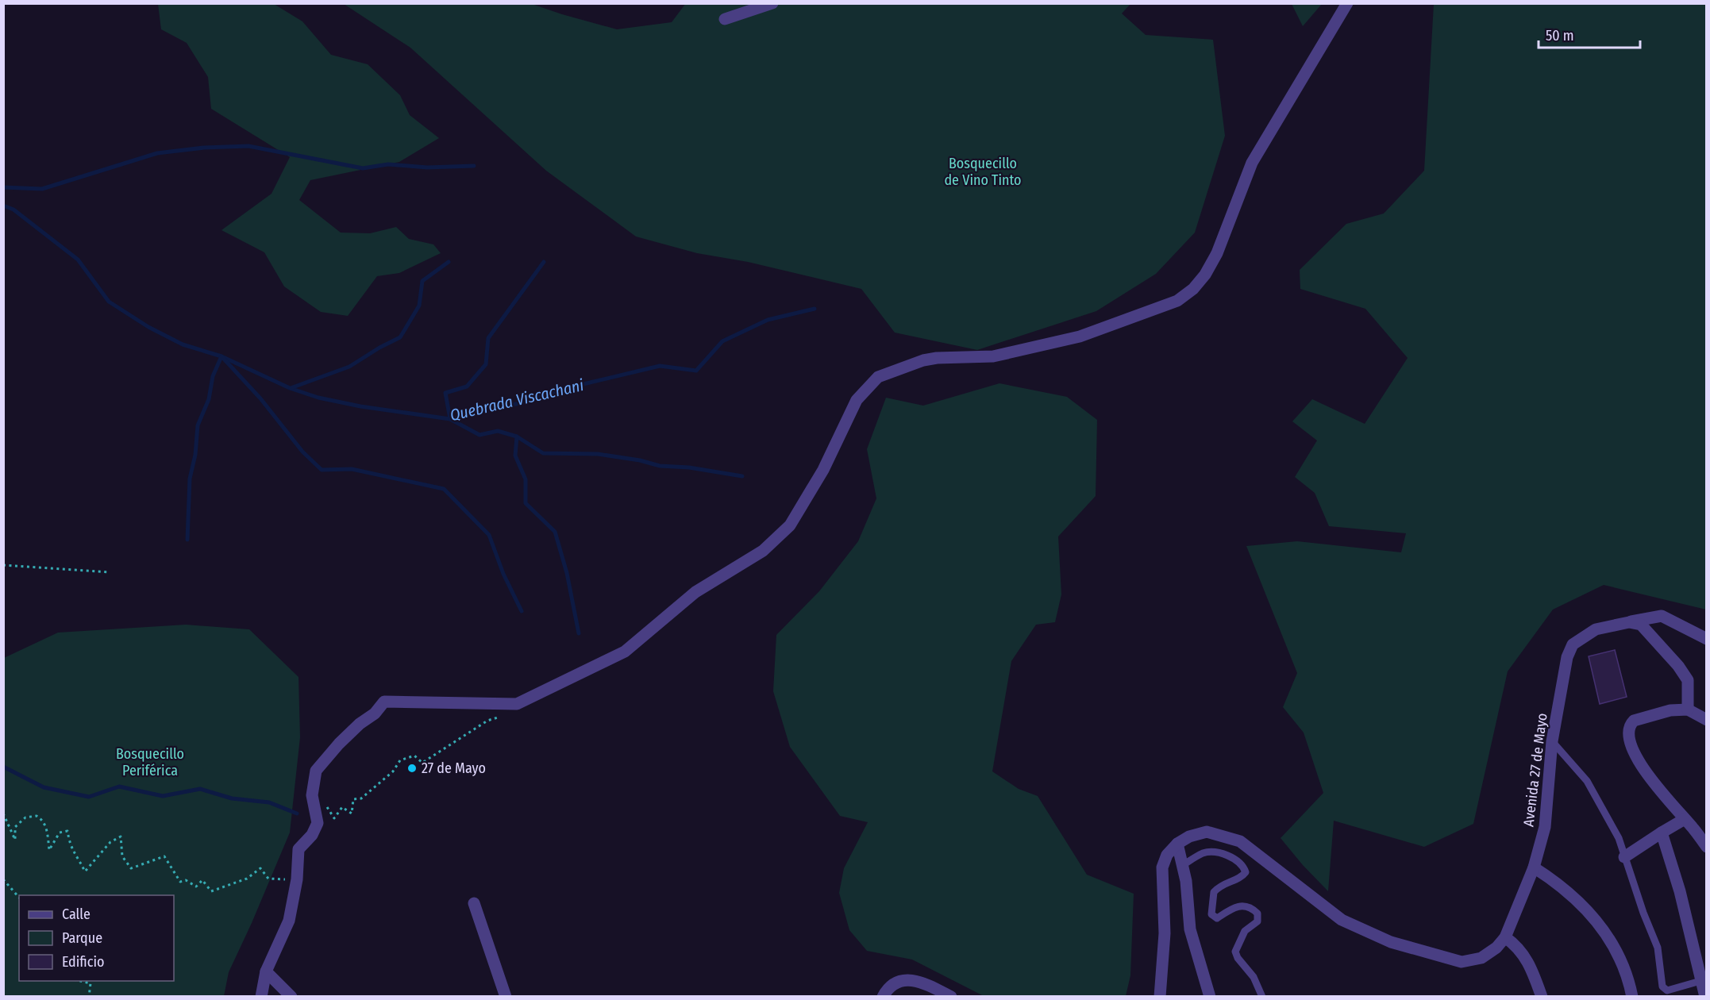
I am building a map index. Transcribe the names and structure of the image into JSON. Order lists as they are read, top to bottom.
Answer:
{
  "streets": {
    "street": ["Avenida 27 de Mayo"]
  },
  "water": ["Quebrada Viscachani"],
  "parks": ["Bosquecillo de Vino Tinto", "Bosquecillo Periférica"],
  "places": ["27 de Mayo"],
  "legend": ["Calle", "Parque", "Edificio"],
  "scale_bar": "50 m"
}
